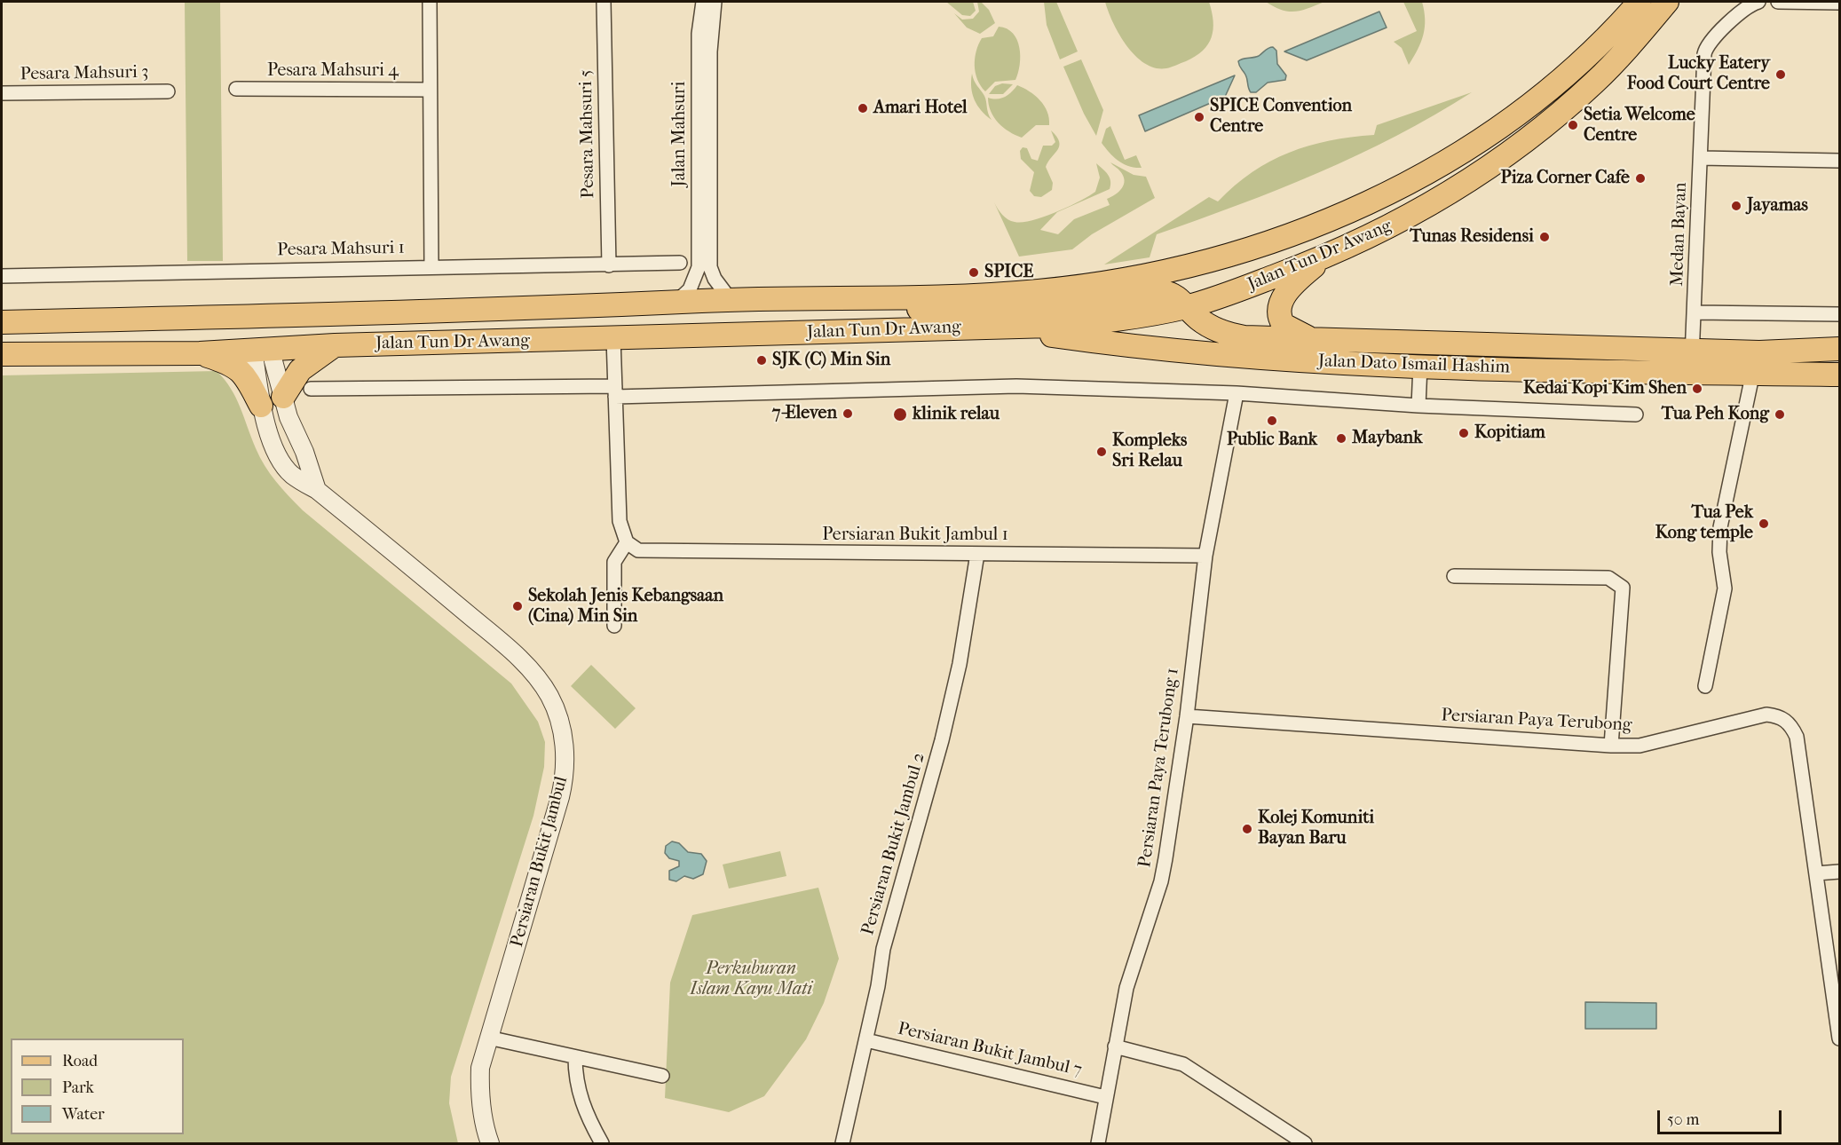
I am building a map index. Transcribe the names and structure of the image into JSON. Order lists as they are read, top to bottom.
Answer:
{
  "streets": {
    "main road": ["Jalan Tun Dr Awang", "Jalan Dato Ismail Hashim"],
    "street": [
      "Pesara Mahsuri 4",
      "Pesara Mahsuri 3",
      "Pesara Mahsuri 5",
      "Jalan Mahsuri",
      "Medan Bayan",
      "Pesara Mahsuri 1",
      "Persiaran Bukit Jambul 1",
      "Persiaran Paya Terubong",
      "Persiaran Paya Terubong 1",
      "Persiaran Bukit Jambul 2",
      "Persiaran Bukit Jambul",
      "Persiaran Bukit Jambul 7"
    ]
  },
  "crossings": [
    ["Pesara Mahsuri 5", "Pesara Mahsuri 1"],
    ["Medan Bayan", "Jalan Dato Ismail Hashim"],
    ["Jalan Tun Dr Awang", "Jalan Dato Ismail Hashim"],
    ["Jalan Tun Dr Awang", "Persiaran Bukit Jambul"],
    ["Persiaran Bukit Jambul 1", "Persiaran Paya Terubong 1"],
    ["Persiaran Bukit Jambul 1", "Persiaran Bukit Jambul 2"],
    ["Persiaran Paya Terubong", "Persiaran Paya Terubong 1"],
    ["Persiaran Paya Terubong 1", "Persiaran Bukit Jambul 7"],
    ["Persiaran Bukit Jambul 2", "Persiaran Bukit Jambul 7"]
  ],
  "parks": ["Perkuburan Islam Kayu Mati"],
  "places": [
    "Lucky Eatery Food Court Centre",
    "Amari Hotel",
    "SPICE Convention Centre",
    "Setia Welcome Centre",
    "Piza Corner Cafe",
    "Jayamas",
    "Tunas Residensi",
    "SPICE",
    "SJK (C) Min Sin",
    "Kedai Kopi Kim Shen",
    "7-Eleven",
    "klinik relau",
    "Tua Peh Kong",
    "Public Bank",
    "Kopitiam",
    "Maybank",
    "Kompleks Sri Relau",
    "Tua Pek Kong temple",
    "Sekolah Jenis Kebangsaan (Cina) Min Sin",
    "Kolej Komuniti Bayan Baru"
  ],
  "legend": ["Road", "Park", "Water"],
  "scale_bar": "50 m"
}
